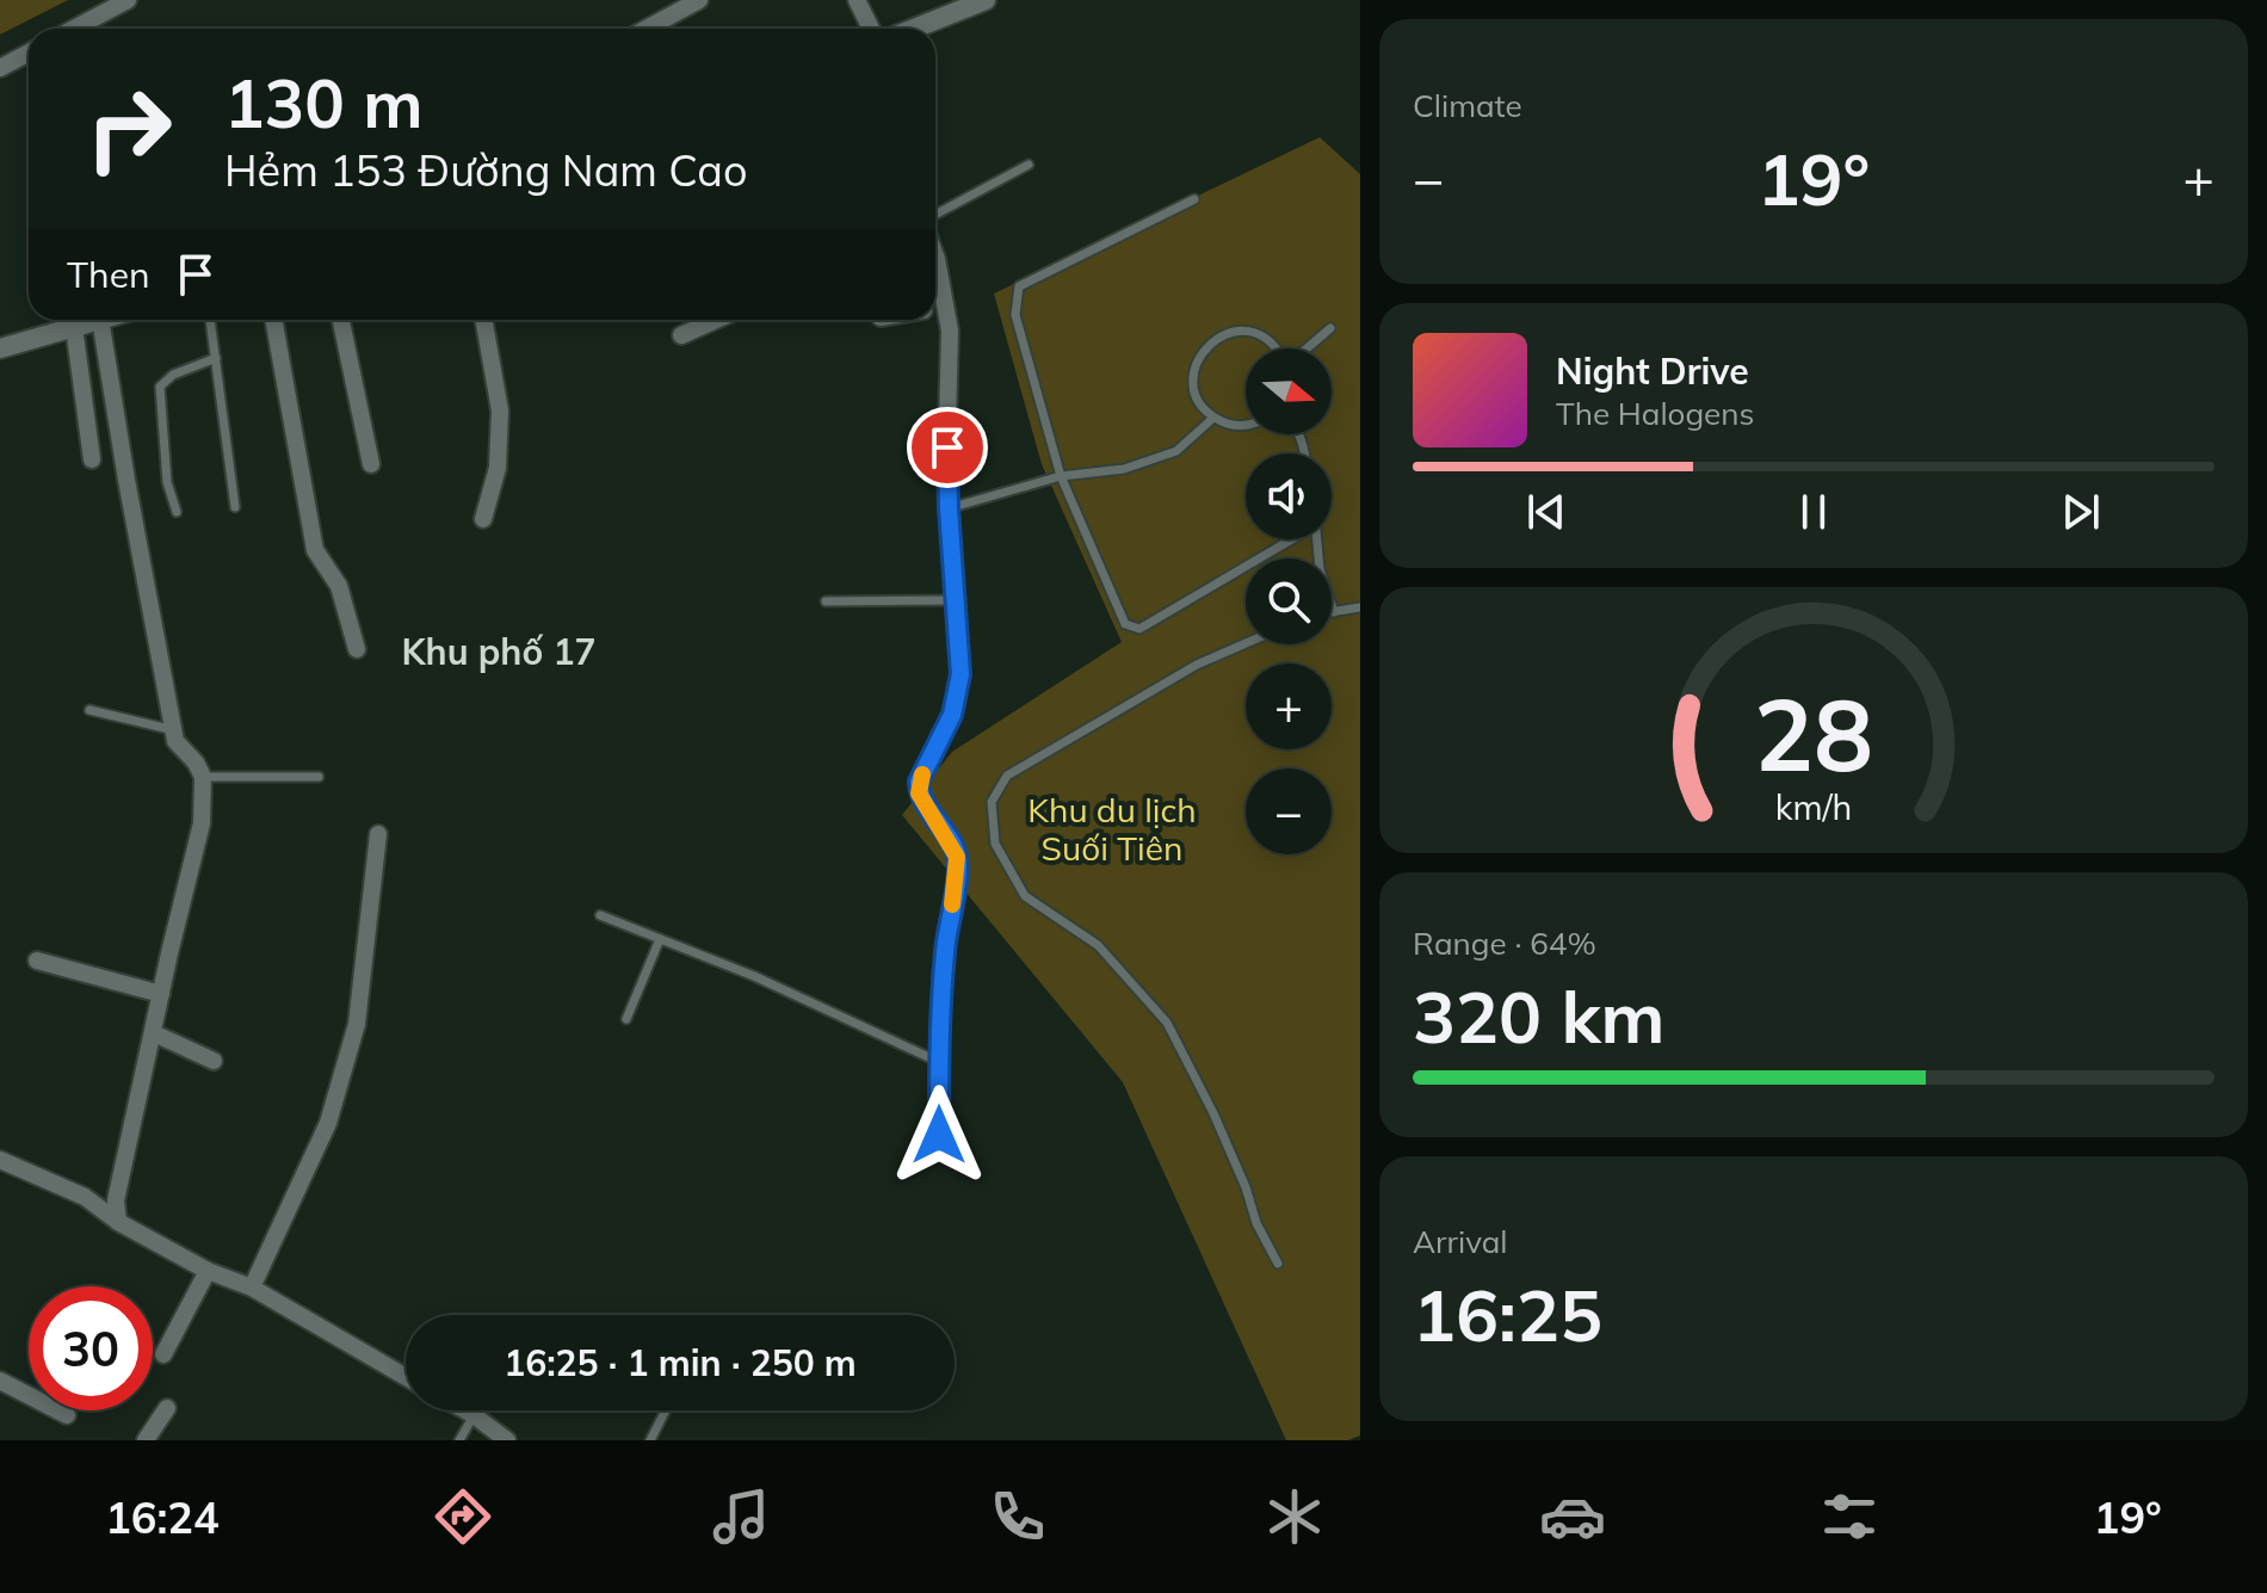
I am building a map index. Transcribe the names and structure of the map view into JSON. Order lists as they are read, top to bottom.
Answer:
{
  "districts": ["Khu phố 17"],
  "parks": ["Khu du lịch Suối Tiên"],
  "north": "right",
  "page": {
    "tile": [
      "Climate",
      ["Range · 64%", "320 km"],
      ["Arrival", "16:25"]
    ],
    "turn": ["130 m", "Hẻm 153 Đường Nam Cao"],
    "heat": ["−", "19°", "+"],
    "then": "Then",
    "song": ["Night Drive", "The Halogens"],
    "map_buttons": ["+", "−"],
    "limit": "30",
    "trip": "16:25 · 1 min · 250 m",
    "tabs": ["16:24", "19°"],
    "gauge": ["28", "km/h"]
  }
}
